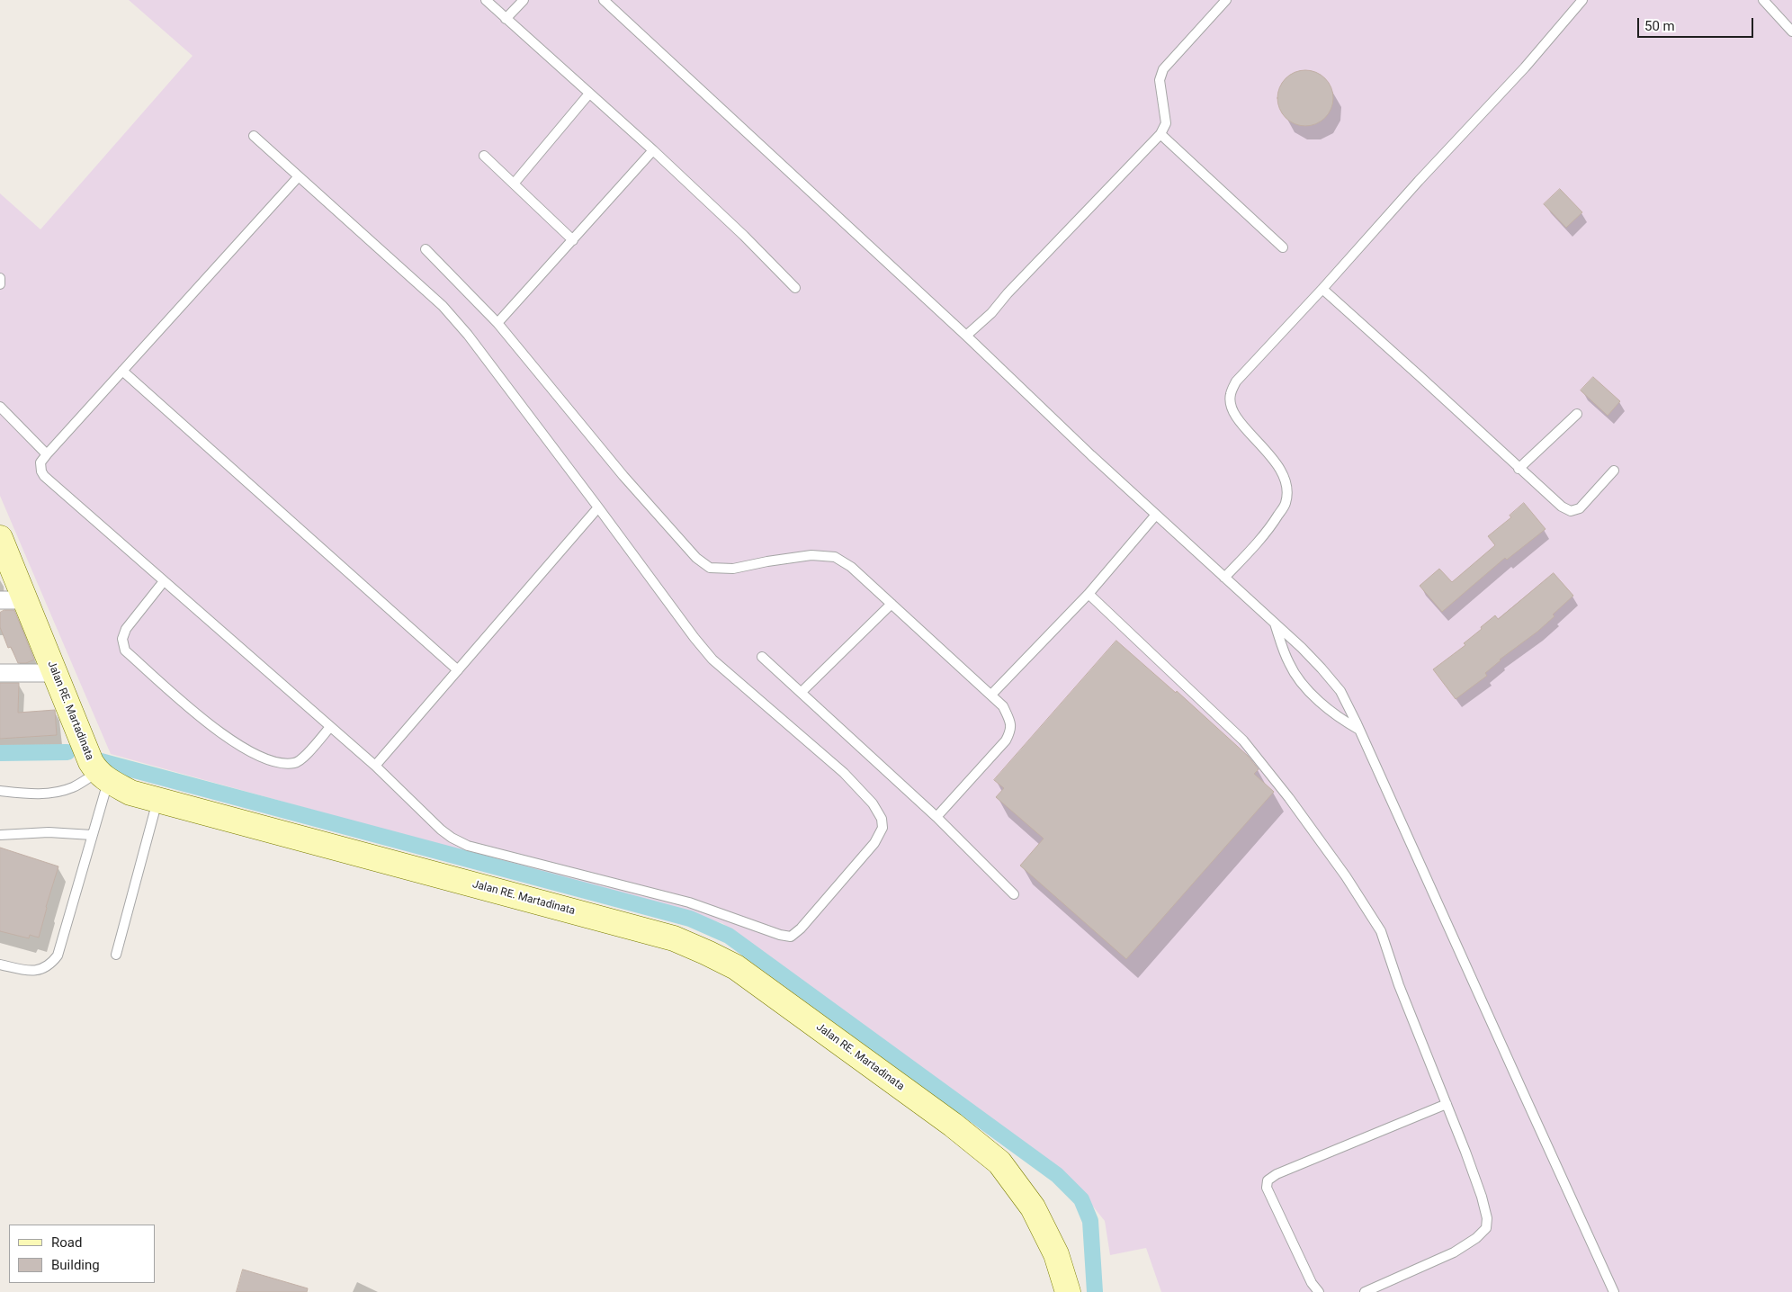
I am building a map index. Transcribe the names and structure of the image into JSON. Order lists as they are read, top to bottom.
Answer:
{
  "streets": {
    "main road": ["Jalan RE. Martadinata"]
  },
  "legend": ["Road", "Building"],
  "scale_bar": "50 m"
}
